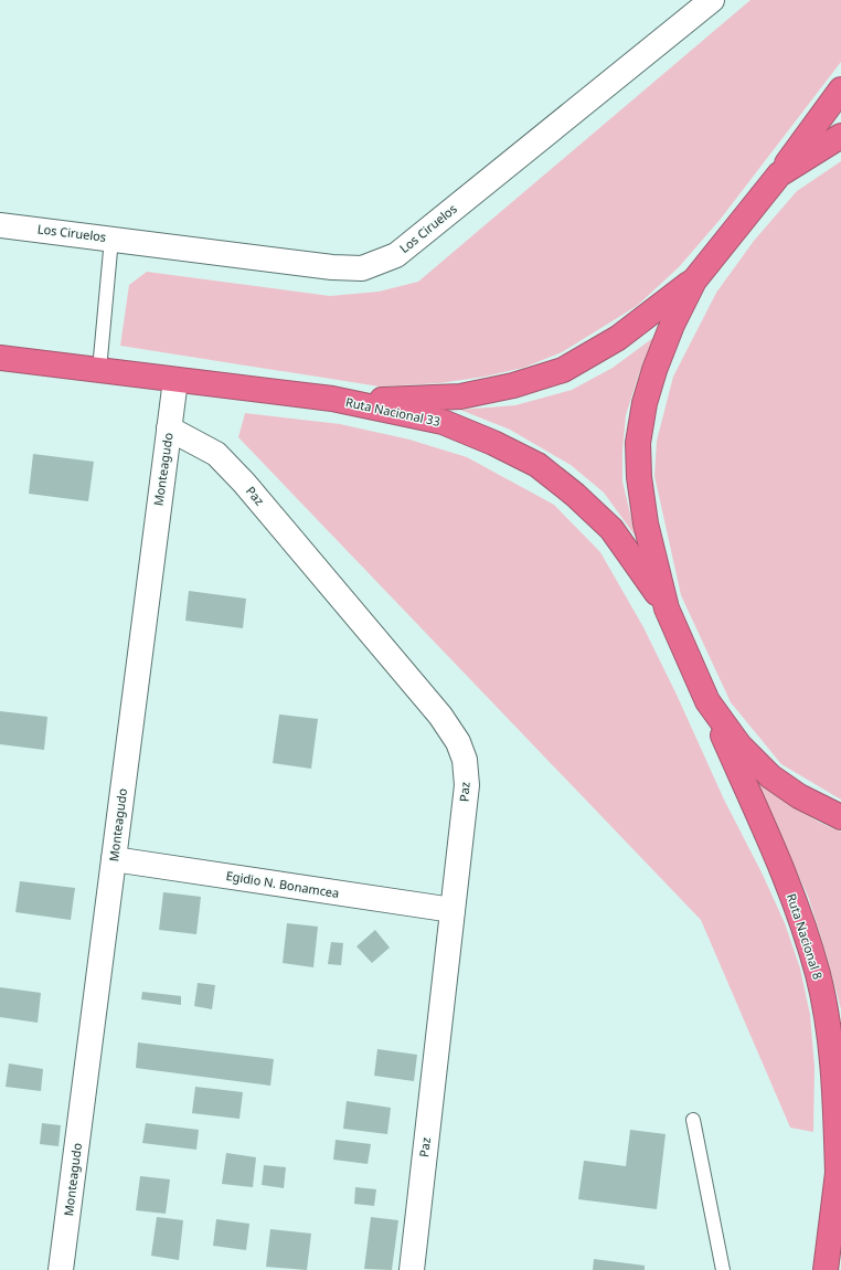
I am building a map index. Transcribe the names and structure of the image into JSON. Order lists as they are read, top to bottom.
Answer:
{
  "streets": {
    "highway": ["Ruta Nacional 33", "Ruta Nacional 8"],
    "street": [
      "Los Ciruelos",
      "Monteagudo",
      "Paz",
      "Egidio N. Bonamcea"
    ]
  },
  "crossings": [
    ["Monteagudo", "Paz"],
    ["Monteagudo", "Egidio N. Bonamcea"],
    ["Paz", "Egidio N. Bonamcea"]
  ]
}
